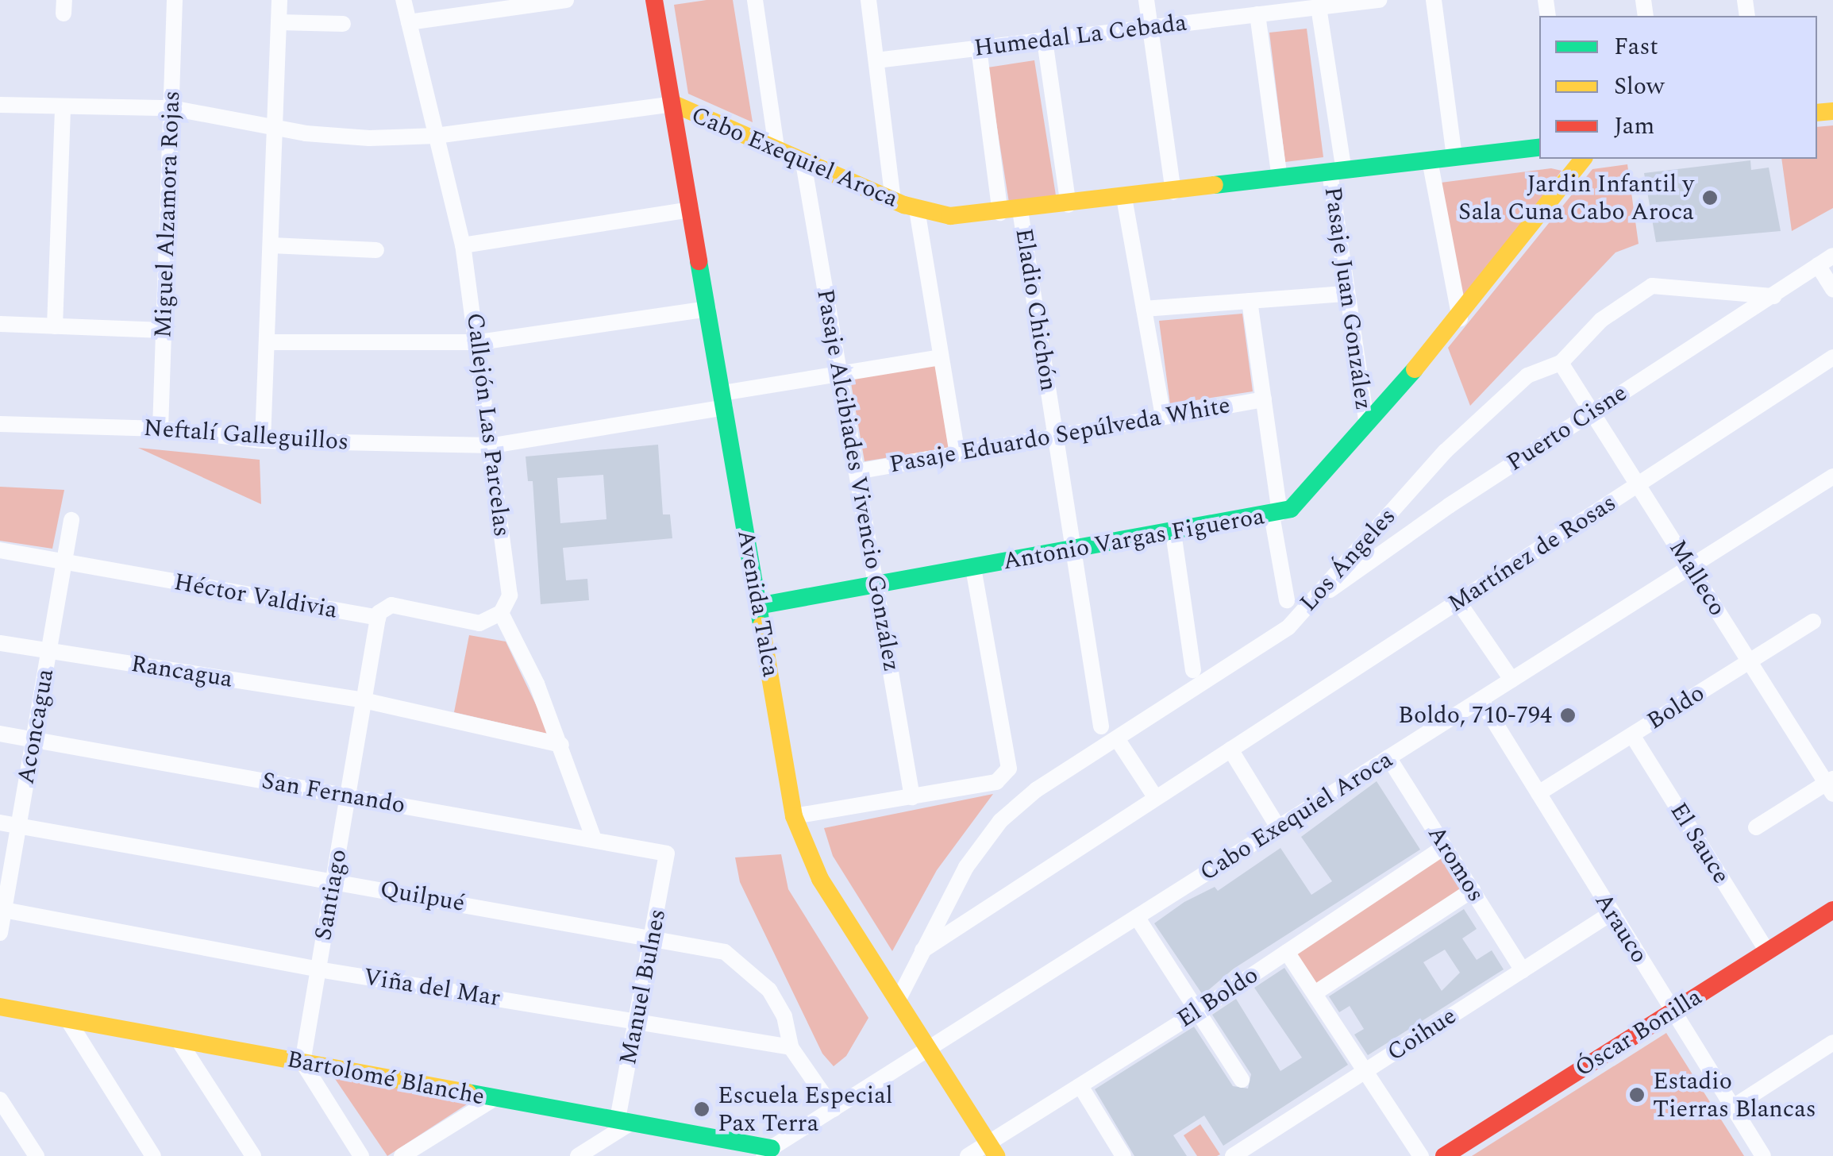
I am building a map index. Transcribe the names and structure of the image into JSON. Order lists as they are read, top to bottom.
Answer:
{
  "streets": {
    "street": [
      "Humedal La Cebada",
      "Cabo Exequiel Aroca",
      "Miguel Alzamora Rojas",
      "Pasaje Juan González",
      "Eladio Chichón",
      "Callejón Las Parcelas",
      "Puerto Cisne",
      "Neftalí Galleguillos",
      "Pasaje Eduardo Sepúlveda White",
      "Pasaje Alcibiades Vivencio González",
      "Antonio Vargas Figueroa",
      "Martínez de Rosas",
      "Los Ángeles",
      "Malleco",
      "Héctor Valdivia",
      "Avenida Talca",
      "Rancagua",
      "Boldo",
      "Aconcagua",
      "San Fernando",
      "El Sauce",
      "Aromos",
      "Santiago",
      "Quilpué",
      "Arauco",
      "Manuel Bulnes",
      "Viña del Mar",
      "El Boldo",
      "Óscar Bonilla",
      "Coihue",
      "Bartolomé Blanche"
    ]
  },
  "crossings": [
    ["Humedal La Cebada", "Pasaje Juan González"],
    ["Cabo Exequiel Aroca", "Miguel Alzamora Rojas"],
    ["Cabo Exequiel Aroca", "Pasaje Juan González"],
    ["Cabo Exequiel Aroca", "Eladio Chichón"],
    ["Cabo Exequiel Aroca", "Callejón Las Parcelas"],
    ["Cabo Exequiel Aroca", "Pasaje Alcibiades Vivencio González"],
    ["Cabo Exequiel Aroca", "Malleco"],
    ["Cabo Exequiel Aroca", "Avenida Talca"],
    ["Cabo Exequiel Aroca", "Aromos"],
    ["Cabo Exequiel Aroca", "Arauco"],
    ["Cabo Exequiel Aroca", "Bartolomé Blanche"],
    ["Miguel Alzamora Rojas", "Neftalí Galleguillos"],
    ["Pasaje Juan González", "Antonio Vargas Figueroa"],
    ["Eladio Chichón", "Pasaje Eduardo Sepúlveda White"],
    ["Eladio Chichón", "Antonio Vargas Figueroa"],
    ["Callejón Las Parcelas", "Neftalí Galleguillos"],
    ["Callejón Las Parcelas", "Héctor Valdivia"],
    ["Puerto Cisne", "Los Ángeles"],
    ["Puerto Cisne", "Malleco"],
    ["Neftalí Galleguillos", "Pasaje Alcibiades Vivencio González"],
    ["Neftalí Galleguillos", "Avenida Talca"],
    ["Pasaje Eduardo Sepúlveda White", "Pasaje Alcibiades Vivencio González"],
    ["Pasaje Alcibiades Vivencio González", "Antonio Vargas Figueroa"],
    ["Antonio Vargas Figueroa", "Avenida Talca"],
    ["Martínez de Rosas", "Los Ángeles"],
    ["Martínez de Rosas", "Malleco"],
    ["Los Ángeles", "Malleco"],
    ["Los Ángeles", "Avenida Talca"],
    ["Malleco", "Boldo"],
    ["Héctor Valdivia", "Aconcagua"],
    ["Héctor Valdivia", "Santiago"],
    ["Avenida Talca", "El Boldo"],
    ["Rancagua", "Aconcagua"],
    ["Rancagua", "Santiago"],
    ["Boldo", "El Sauce"],
    ["Boldo", "Arauco"],
    ["Aconcagua", "San Fernando"],
    ["Aconcagua", "Quilpué"],
    ["Aconcagua", "Viña del Mar"],
    ["San Fernando", "Santiago"],
    ["San Fernando", "Manuel Bulnes"],
    ["El Sauce", "Óscar Bonilla"],
    ["Aromos", "El Boldo"],
    ["Aromos", "Coihue"],
    ["Santiago", "Quilpué"],
    ["Santiago", "Viña del Mar"],
    ["Santiago", "Bartolomé Blanche"],
    ["Quilpué", "Manuel Bulnes"],
    ["Quilpué", "Viña del Mar"],
    ["Arauco", "Óscar Bonilla"],
    ["Arauco", "Coihue"],
    ["Manuel Bulnes", "Viña del Mar"],
    ["Manuel Bulnes", "Bartolomé Blanche"]
  ],
  "places": [
    "Jardin Infantil y Sala Cuna Cabo Aroca",
    "Boldo, 710-794",
    "Estadio Tierras Blancas",
    "Escuela Especial Pax Terra"
  ],
  "legend": ["Fast", "Slow", "Jam"]
}
